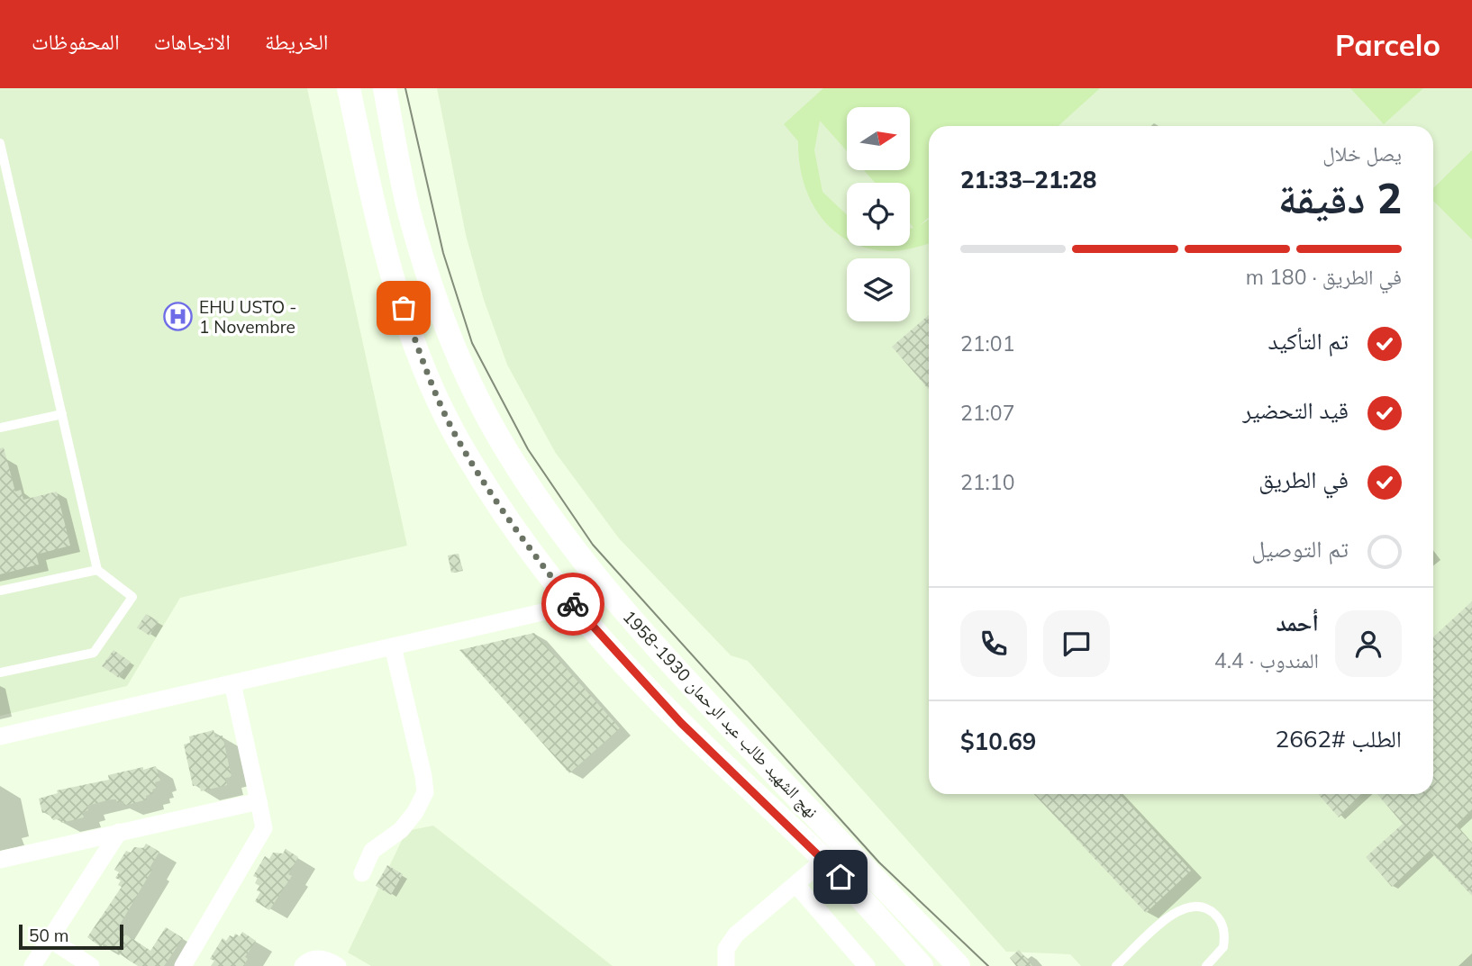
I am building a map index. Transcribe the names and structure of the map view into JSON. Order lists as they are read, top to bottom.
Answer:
{
  "streets": {
    "main road": ["نهج الشهيد طالب عبد الرحمان 1930-1958"]
  },
  "places": {
    "hospital": ["EHU USTO - 1 Novembre"]
  },
  "scale_bar": "50 m",
  "north": "right",
  "page": {
    "header": "Parcelo",
    "nav": ["الخريطة", "الاتجاهات", "المحفوظات"],
    "heading": ["2 دقيقة", "يصل خلال", "21:28–21:33"],
    "panel": [
      "أحمد",
      "المندوب · 4.4",
      "الطلب #2662",
      "$10.69"
    ],
    "bar": "في الطريق · 180 m",
    "list": [
      ["تم التأكيد", "21:01"],
      ["قيد التحضير", "21:07"],
      ["في الطريق", "21:10"],
      "تم التوصيل"
    ],
    "scale": "50 m"
  }
}
